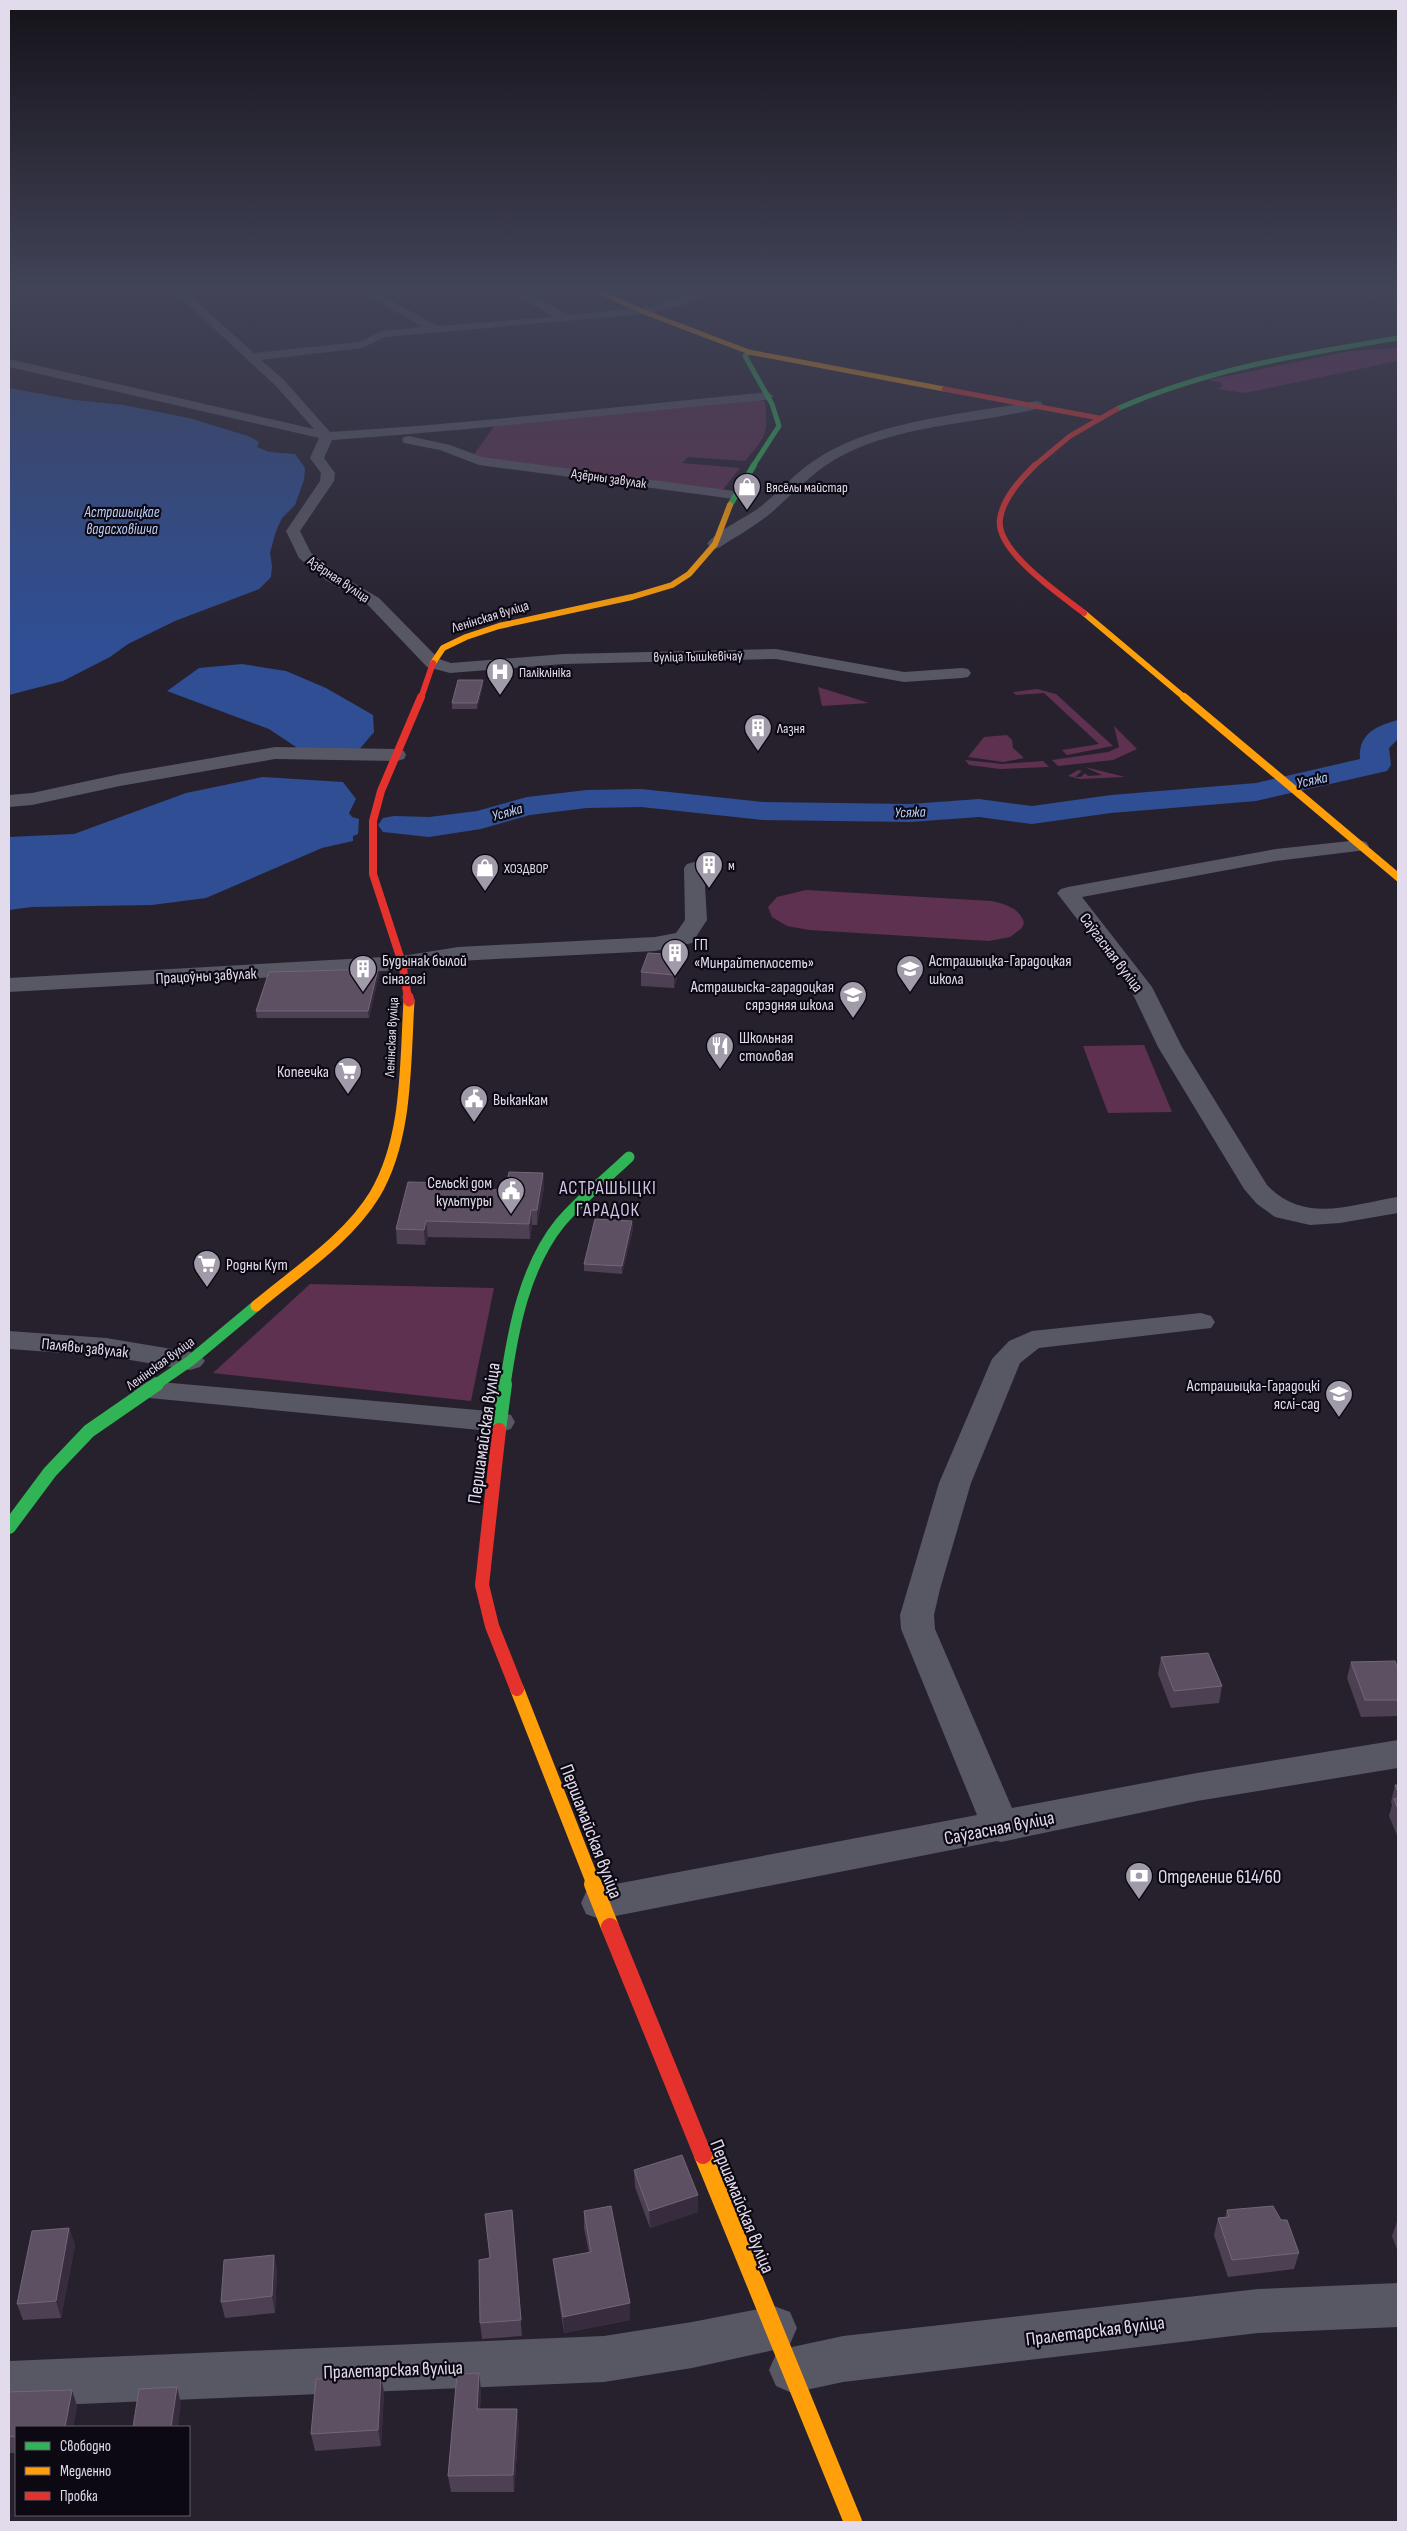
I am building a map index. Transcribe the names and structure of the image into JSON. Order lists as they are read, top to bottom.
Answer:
{
  "streets": {
    "street": [
      "Азёрны завулак",
      "Азёрная вуліца",
      "Ленінская вуліца",
      "вуліца Тышкевічаў",
      "Саўгасная вуліца",
      "Працоўны завулак",
      "Палявы завулак",
      "Першамайская вуліца",
      "Пралетарская вуліца"
    ]
  },
  "crossings": [
    ["Азёрны завулак", "Ленінская вуліца"],
    ["Азёрная вуліца", "Ленінская вуліца"],
    ["Азёрная вуліца", "вуліца Тышкевічаў"],
    ["Ленінская вуліца", "вуліца Тышкевічаў"],
    ["Ленінская вуліца", "Працоўны завулак"],
    ["Ленінская вуліца", "Палявы завулак"],
    ["Саўгасная вуліца", "Першамайская вуліца"],
    ["Першамайская вуліца", "Пралетарская вуліца"]
  ],
  "districts": ["АСТРАШЫЦКІ ГАРАДОК"],
  "water": ["Астрашыцкае вадасховішча", "Усяжа"],
  "places": {
    "shop": ["Вясёлы майстар", "ХОЗДВОР"],
    "hospital": ["Паліклініка"],
    "building": [
      "Лазня",
      "м",
      "ГП «Минрайтеплосеть»",
      "Будынак былой сінагогі"
    ],
    "school or university": ["Астрашыцка-Гарадоцкая школа", "Астрашыска-гарадоцкая сярэдняя школа", "Астрашыцка-Гарадоцкі яслі-сад"],
    "restaurant": ["Школьная столовая"],
    "supermarket": ["Копеечка", "Родны Кут"],
    "public building": ["Выканкам", "Сельскі дом культуры"],
    "bank": ["Отделение 614/60"]
  },
  "legend": ["Свободно", "Медленно", "Пробка"]
}
